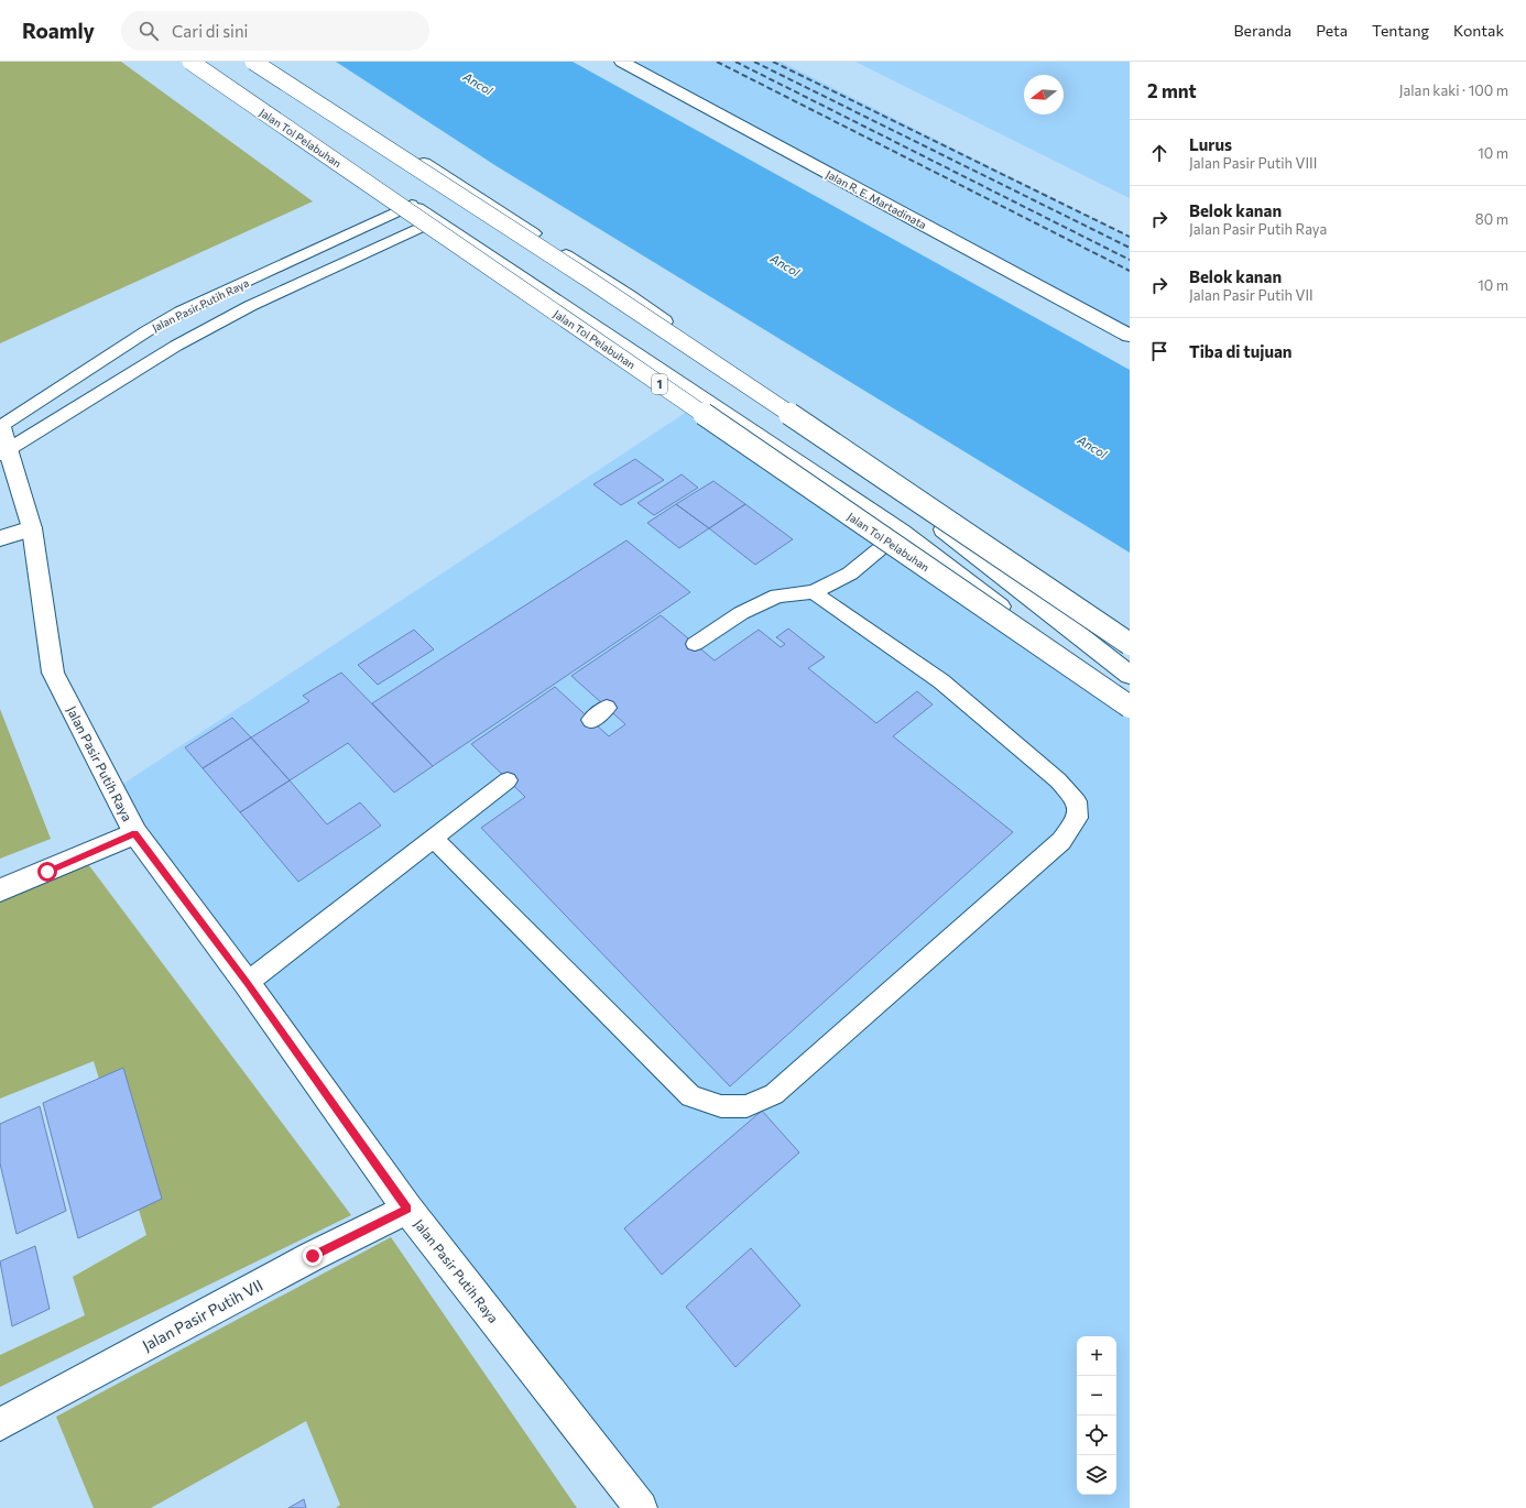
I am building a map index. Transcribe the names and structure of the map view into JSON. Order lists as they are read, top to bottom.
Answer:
{
  "streets": {
    "main road": [
      "Jalan Tol Pelabuhan",
      "Jalan R. E. Martadinata",
      "Jalan Pasir Putih Raya",
      "1",
      "Jalan Pasir Putih VII"
    ]
  },
  "crossings": [
    ["Jalan Pasir Putih Raya", "Jalan Pasir Putih VII"]
  ],
  "water": ["Ancol"],
  "north": "left",
  "page": {
    "header": "Roamly",
    "search": "Cari di sini",
    "nav": [
      "Beranda",
      "Peta",
      "Tentang",
      "Kontak"
    ],
    "heading": ["2 mnt", "Jalan kaki · 100 m"],
    "list": [
      ["Lurus", "Jalan Pasir Putih VIII", "10 m"],
      ["Belok kanan", "Jalan Pasir Putih Raya", "80 m"],
      ["Belok kanan", "Jalan Pasir Putih VII", "10 m"],
      "Tiba di tujuan"
    ],
    "map_buttons": ["+", "−"]
  }
}
